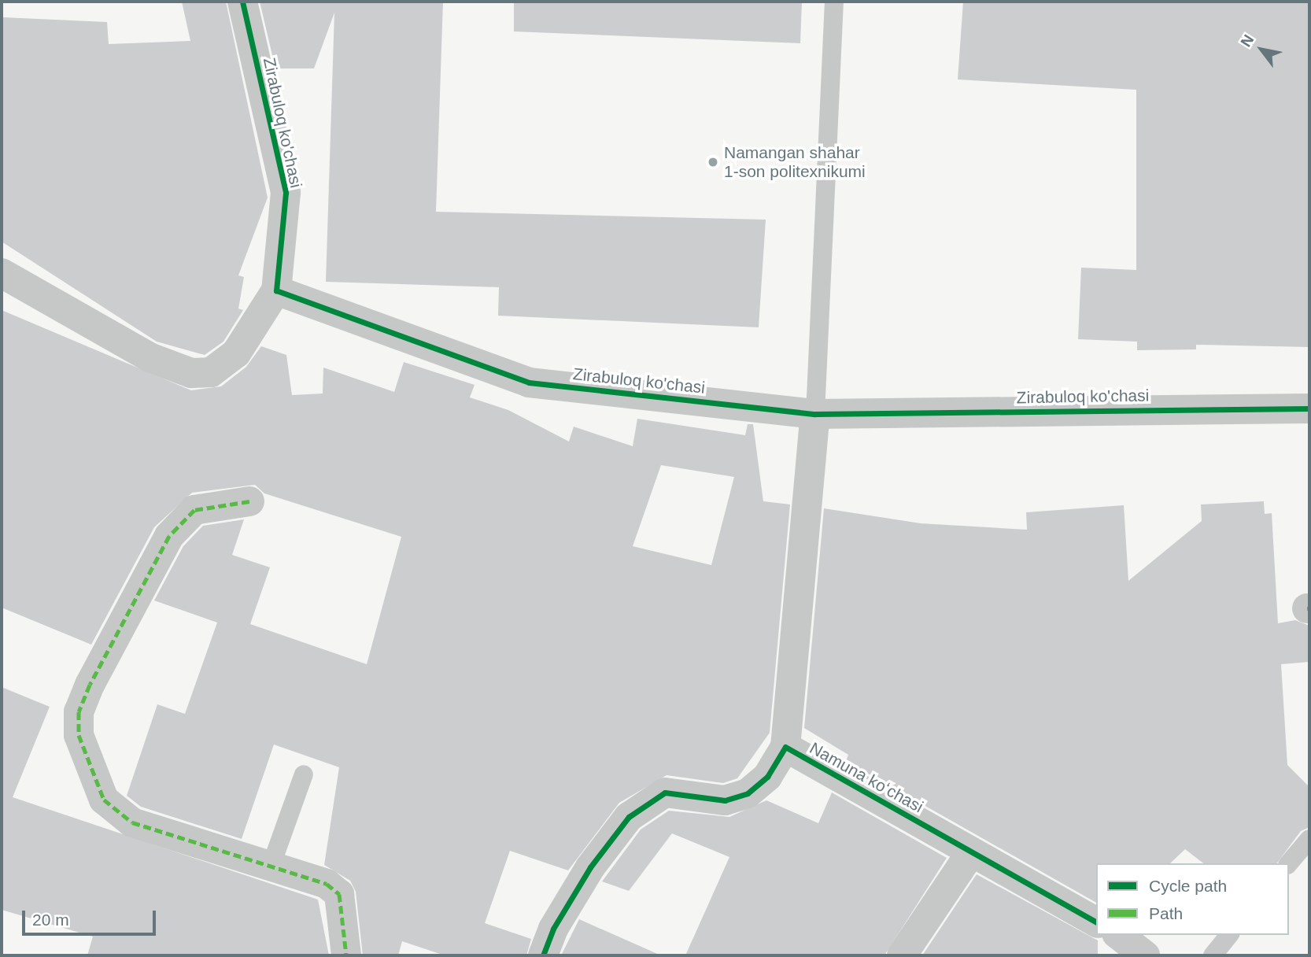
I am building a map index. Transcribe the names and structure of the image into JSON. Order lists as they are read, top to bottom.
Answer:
{
  "streets": {
    "street": ["Zirabuloq ko'chasi", "Namuna koʻchasi"]
  },
  "places": ["Namangan shahar 1-son politexnikumi"],
  "legend": ["Cycle path", "Path"],
  "scale_bar": "20 m",
  "north": "top left"
}
